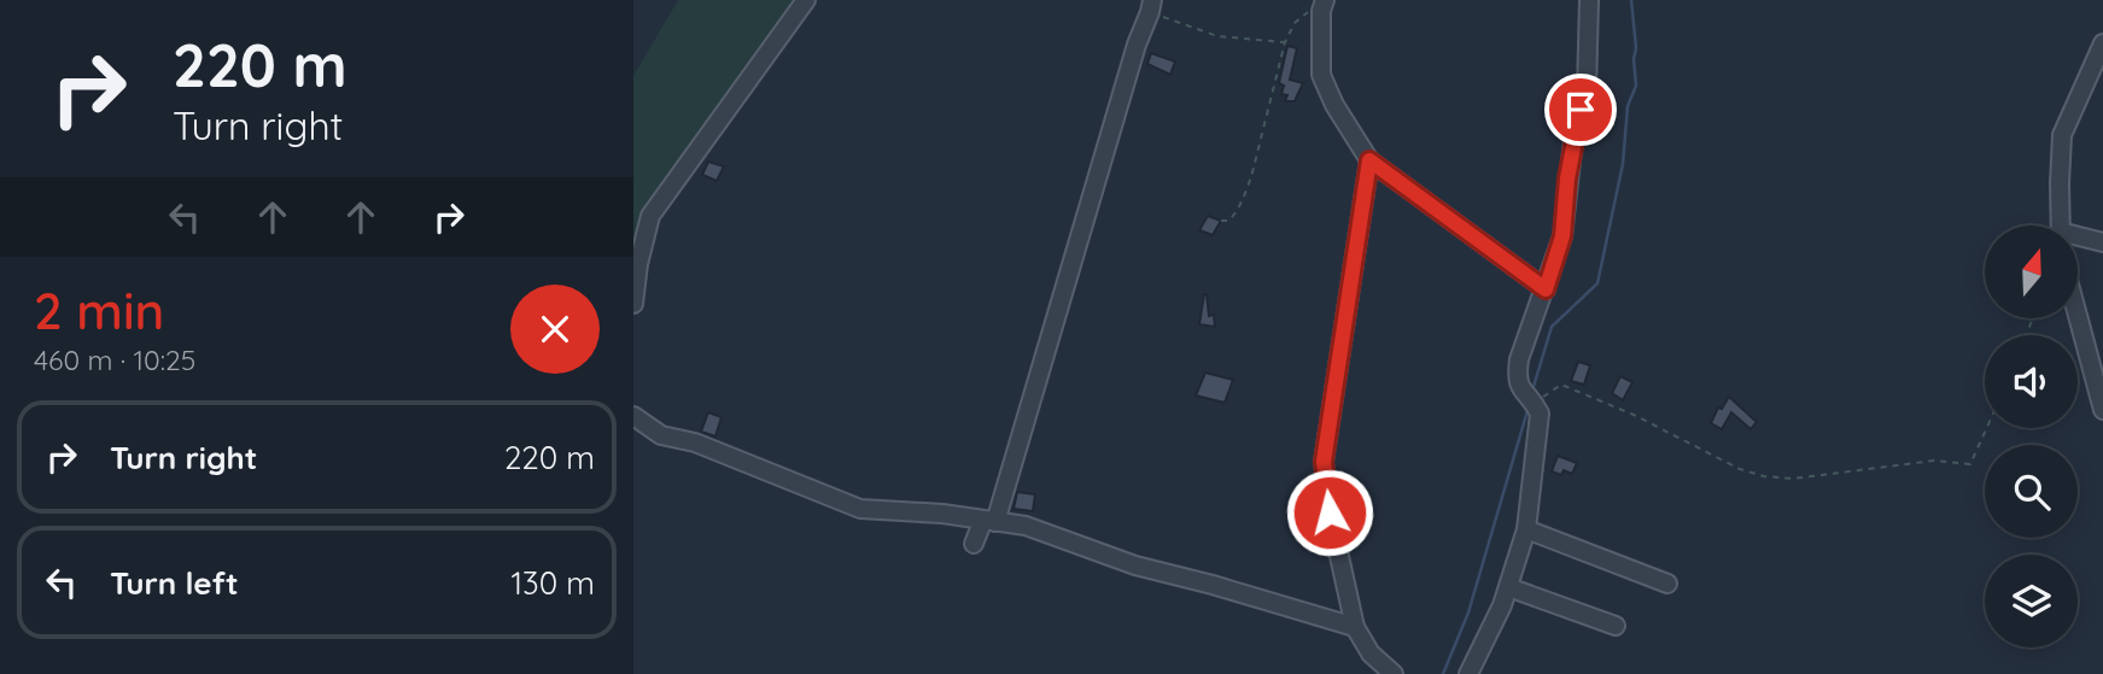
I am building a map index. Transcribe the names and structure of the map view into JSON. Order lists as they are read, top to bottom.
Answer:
{
  "north": "top",
  "page": {
    "turn": ["220 m", "Turn right"],
    "heading": ["2 min", "460 m · 10:25"],
    "list": [
      {
        "name": "Turn right",
        "value": "220 m"
      },
      {
        "name": "Turn left",
        "value": "130 m"
      }
    ]
  }
}
